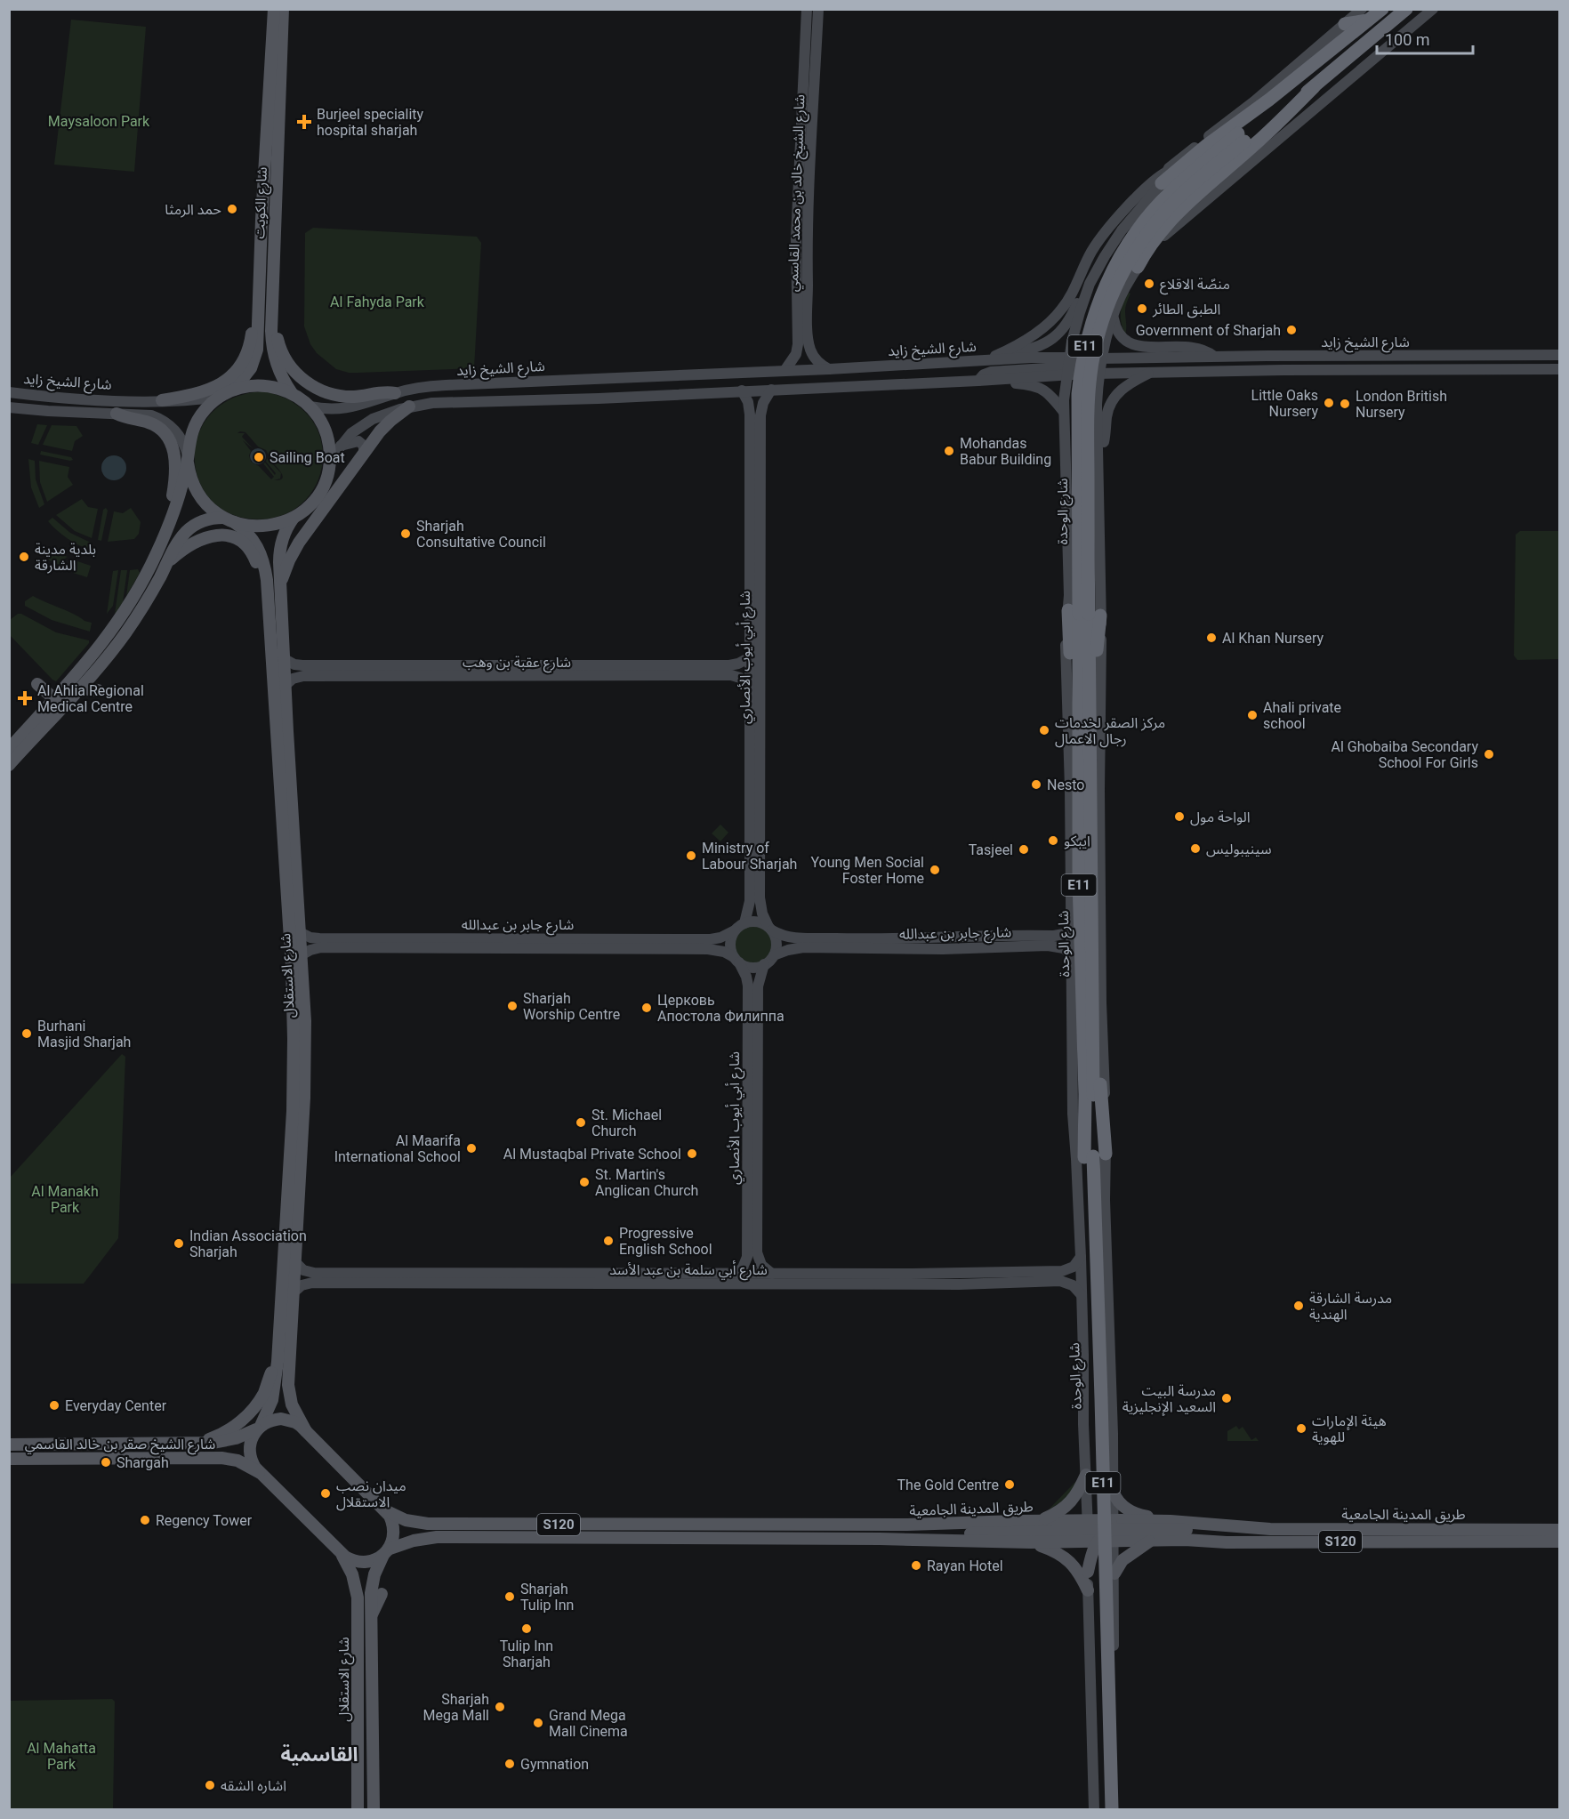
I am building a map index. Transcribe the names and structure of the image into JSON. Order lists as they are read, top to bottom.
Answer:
{
  "streets": {
    "highway": ["E11", "شارع الوحدة"],
    "main road": [
      "شارع الكويت",
      "شارع الاستقلال",
      "شارع الشيخ صقر بن خالد القاسمي",
      "طريق المدينة الجامعية",
      "S120"
    ],
    "street": [
      "شارع الشيخ خالد بن محمد القاسمي",
      "شارع الشيخ زايد",
      "شارع أبي أيوب الأنصاري",
      "شارع عقبة بن وهب",
      "شارع جابر بن عبدالله",
      "شارع أبي سلمة بن عبد الأسد"
    ]
  },
  "crossings": [
    ["شارع الشيخ خالد بن محمد القاسمي", "شارع الشيخ زايد"],
    ["شارع الكويت", "شارع الشيخ زايد"],
    ["شارع الكويت", "شارع الاستقلال"],
    ["شارع الشيخ زايد", "شارع أبي أيوب الأنصاري"],
    ["شارع الشيخ زايد", "شارع الاستقلال"],
    ["E11", "شارع الوحدة"],
    ["شارع أبي أيوب الأنصاري", "شارع عقبة بن وهب"],
    ["شارع أبي أيوب الأنصاري", "شارع جابر بن عبدالله"],
    ["شارع أبي أيوب الأنصاري", "شارع أبي سلمة بن عبد الأسد"],
    ["شارع عقبة بن وهب", "شارع الاستقلال"],
    ["شارع جابر بن عبدالله", "شارع الاستقلال"],
    ["شارع الاستقلال", "شارع أبي سلمة بن عبد الأسد"],
    ["شارع الاستقلال", "شارع الشيخ صقر بن خالد القاسمي"],
    ["شارع الاستقلال", "طريق المدينة الجامعية"]
  ],
  "districts": ["القاسمية"],
  "parks": [
    "Maysaloon Park",
    "Al Fahyda Park",
    "Al Manakh Park",
    "Al Mahatta Park"
  ],
  "places": {
    "health": ["Burjeel speciality hospital sharjah", "Al Ahlia Regional Medical Centre"],
    "other": [
      "حمد الرمثا",
      "منصّة الاقلاع",
      "الطبق الطائر",
      "Government of Sharjah",
      "Little Oaks Nursery",
      "London British Nursery",
      "Mohandas Babur Building",
      "Sailing Boat",
      "Sharjah Consultative Council",
      "بلدية مدينة الشارقة",
      "Al Khan Nursery",
      "Ahali private school",
      "مركز الصقر لخدمات رجال الاعمال",
      "Al Ghobaiba Secondary School For Girls",
      "Nesto",
      "الواحة مول",
      "ايبكو",
      "سينيبوليس",
      "Tasjeel",
      "Ministry of Labour Sharjah",
      "Young Men Social Foster Home",
      "Sharjah Worship Centre",
      "Церковь Апостола Филиппа",
      "Burhani Masjid Sharjah",
      "St. Michael Church",
      "Al Maarifa International School",
      "Al Mustaqbal Private School",
      "St. Martin's Anglican Church",
      "Progressive English School",
      "Indian Association Sharjah",
      "مدرسة الشارقة الهندية",
      "مدرسة البيت السعيد الإنجليزية",
      "Everyday Center",
      "هيئة الإمارات للهوية",
      "Shargah",
      "The Gold Centre",
      "ميدان نصب الاستقلال",
      "Regency Tower",
      "Rayan Hotel",
      "Sharjah Tulip Inn",
      "Tulip Inn Sharjah",
      "Sharjah Mega Mall",
      "Grand Mega Mall Cinema",
      "Gymnation",
      "اشاره الشقه"
    ]
  },
  "scale_bar": "100 m"
}
